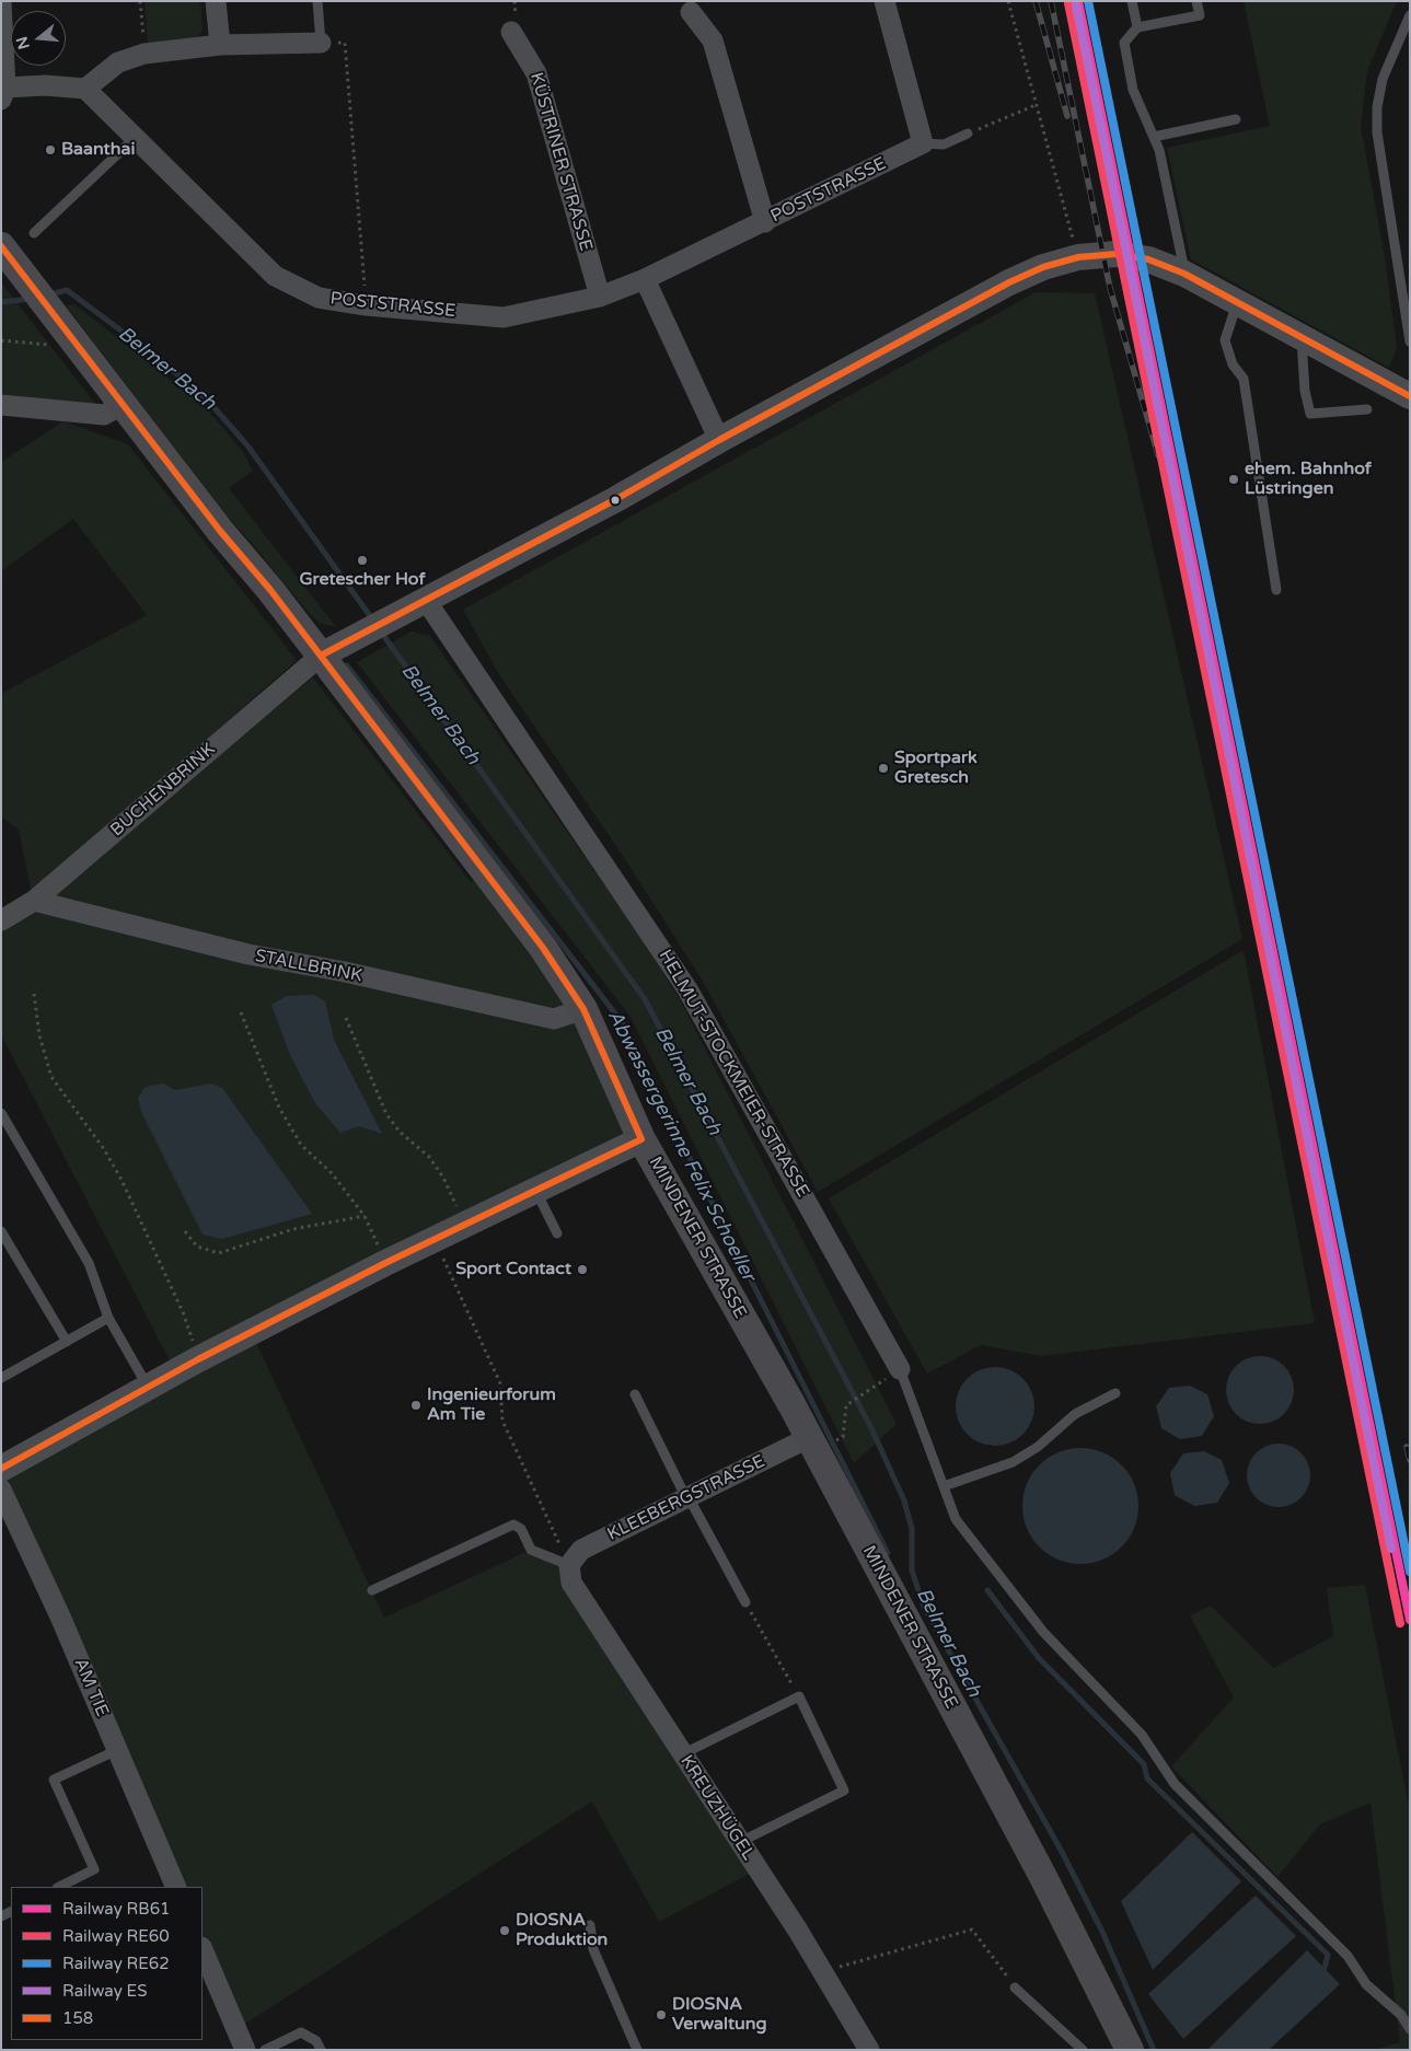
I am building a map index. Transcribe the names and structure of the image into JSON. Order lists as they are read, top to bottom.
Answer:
{
  "streets": {
    "main road": ["MINDENER STRASSE"],
    "street": [
      "KÜSTRINER STRASSE",
      "POSTSTRASSE",
      "BUCHENBRINK",
      "STALLBRINK",
      "HELMUT-STOCKMEIER-STRASSE",
      "KLEEBERGSTRASSE",
      "AM TIE",
      "KREUZHÜGEL"
    ]
  },
  "crossings": [
    ["KÜSTRINER STRASSE", "POSTSTRASSE"],
    ["BUCHENBRINK", "STALLBRINK"],
    ["BUCHENBRINK", "MINDENER STRASSE"],
    ["STALLBRINK", "MINDENER STRASSE"],
    ["MINDENER STRASSE", "KLEEBERGSTRASSE"],
    ["KLEEBERGSTRASSE", "KREUZHÜGEL"]
  ],
  "water": ["Belmer Bach", "Abwassergerinne Felix Schoeller"],
  "places": [
    "Baanthai",
    "ehem. Bahnhof Lüstringen",
    "Gretescher Hof",
    "Sportpark Gretesch",
    "Sport Contact",
    "Ingenieurforum Am Tie",
    "DIOSNA Produktion",
    "DIOSNA Verwaltung"
  ],
  "lines": [
    "rail line RB61",
    "rail line RE62",
    "rail line RE60",
    "rail line ES",
    "transit line 158"
  ],
  "legend": [
    "Railway RB61",
    "Railway RE60",
    "Railway RE62",
    "Railway ES",
    "158"
  ],
  "north": "left"
}
